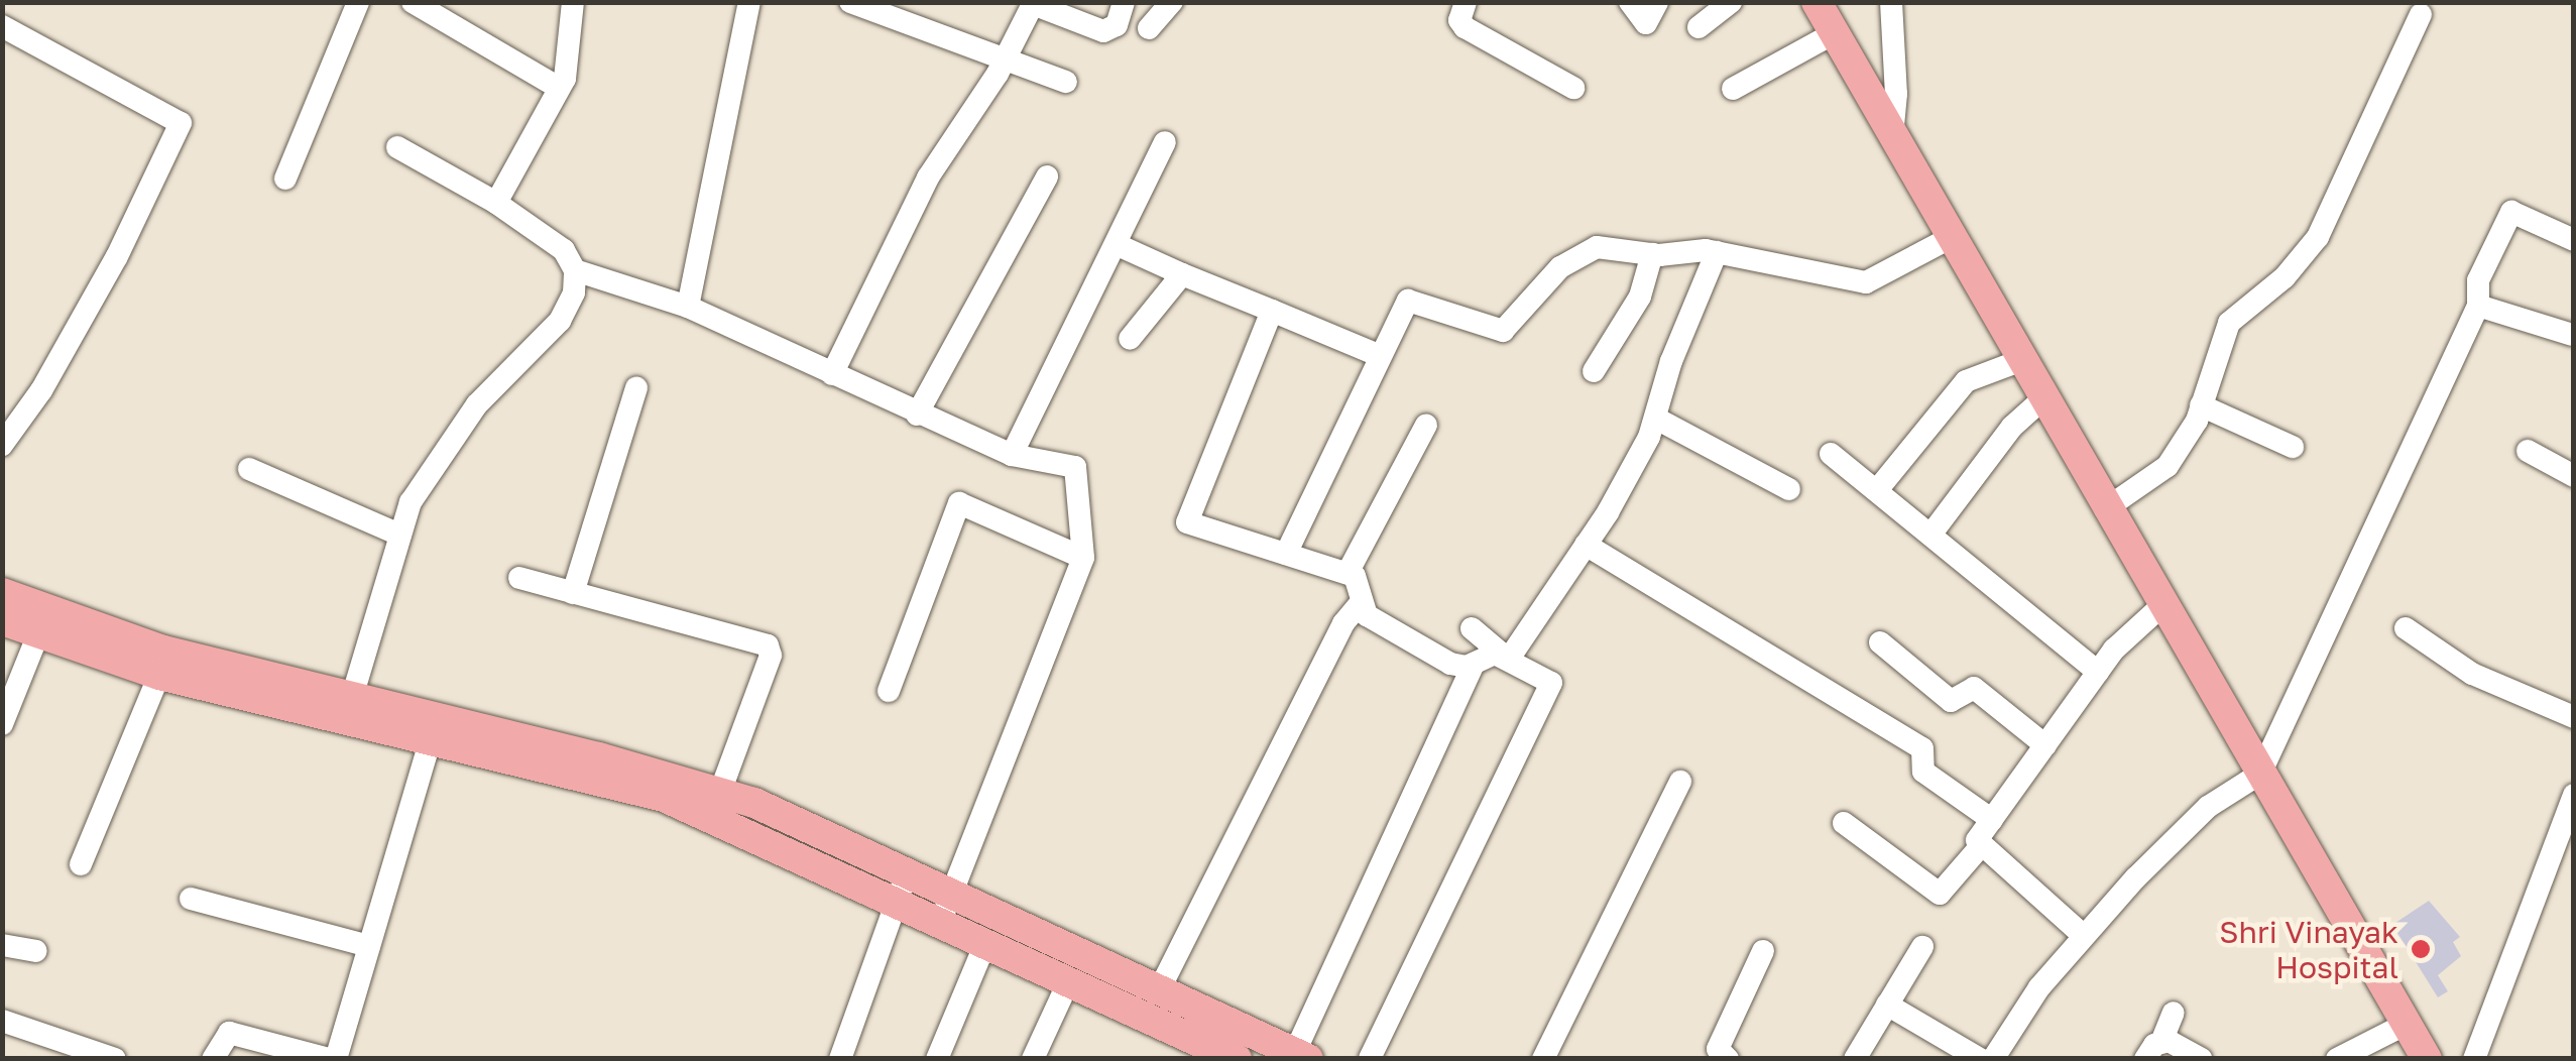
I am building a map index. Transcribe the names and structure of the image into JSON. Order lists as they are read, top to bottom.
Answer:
{
  "places": ["Shri Vinayak Hospital"]
}
